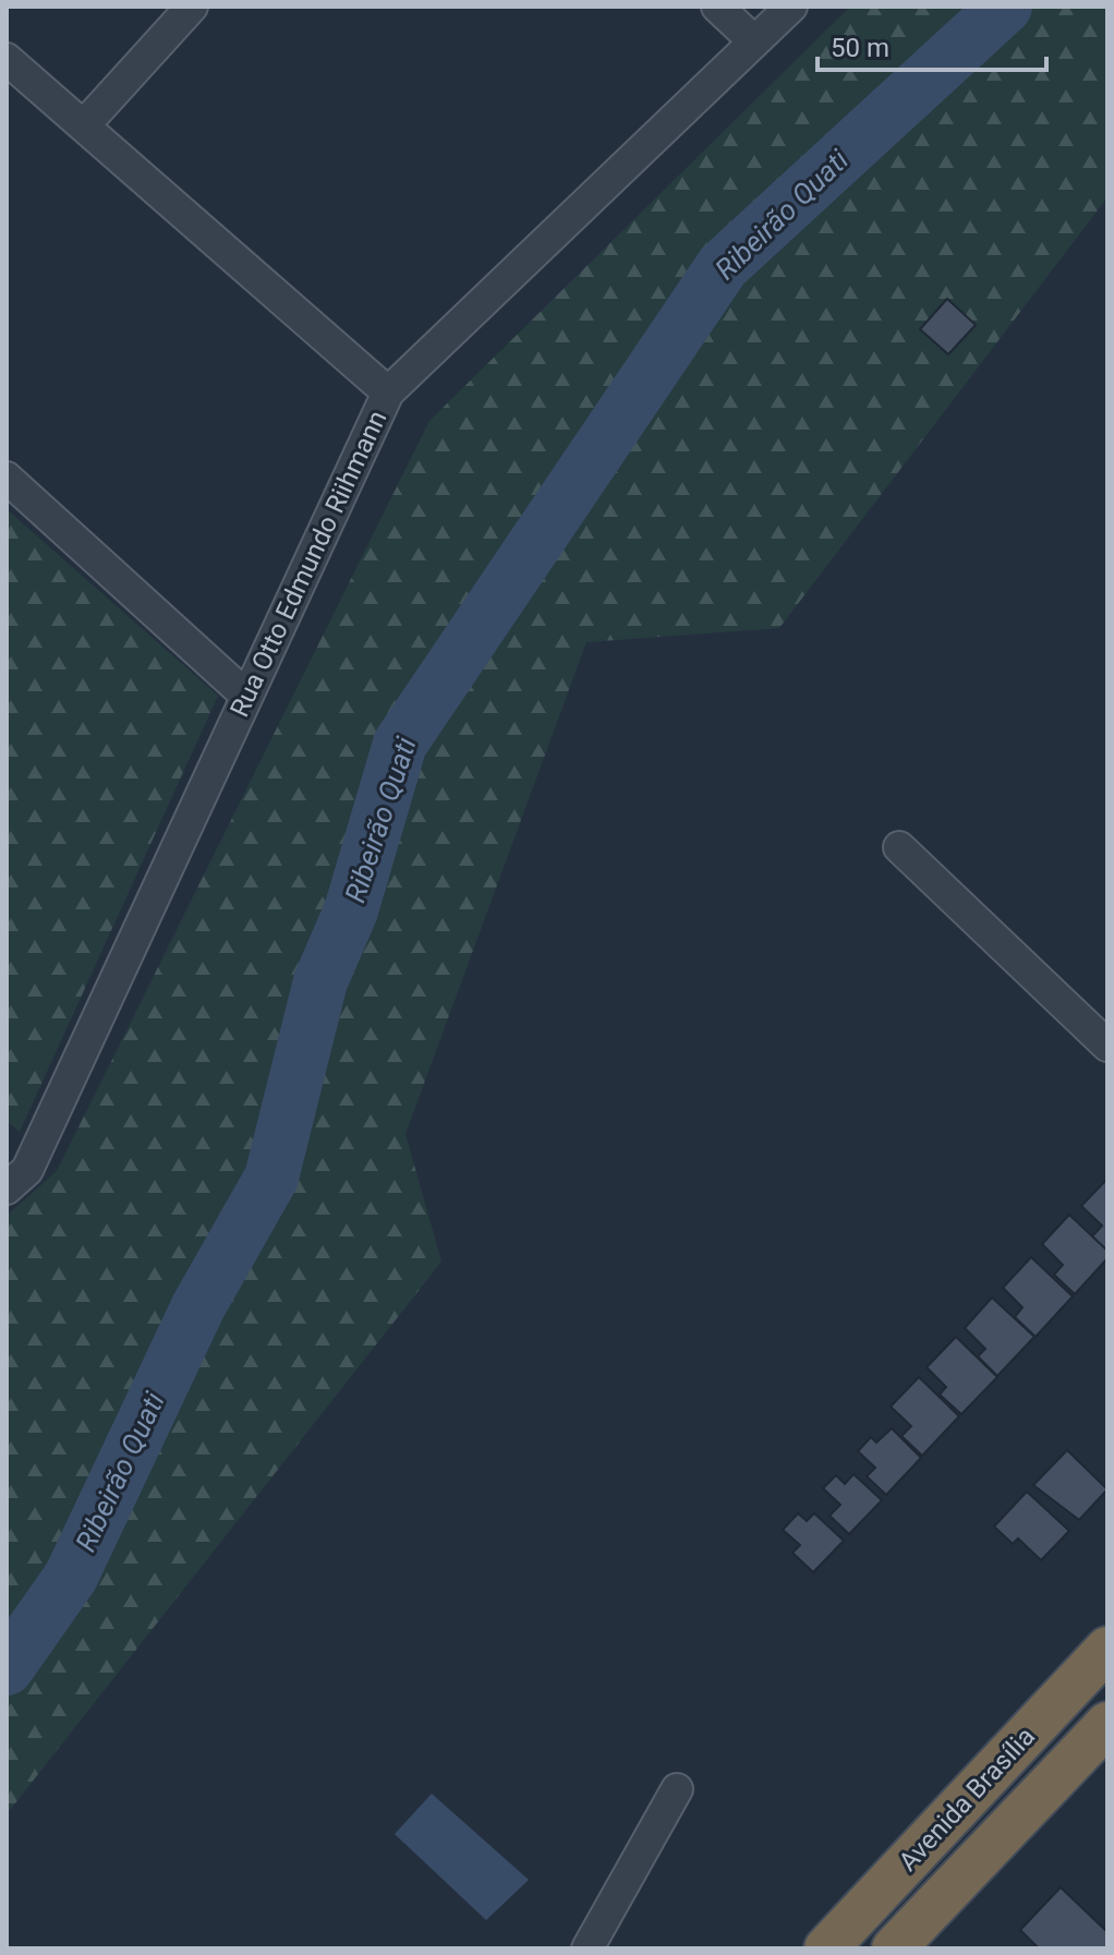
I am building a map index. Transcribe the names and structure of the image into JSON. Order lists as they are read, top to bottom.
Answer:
{
  "streets": {
    "highway": ["Avenida Brasília"],
    "street": ["Rua Otto Edmundo Riihmann"]
  },
  "water": ["Ribeirão Quati"],
  "scale_bar": "50 m"
}
